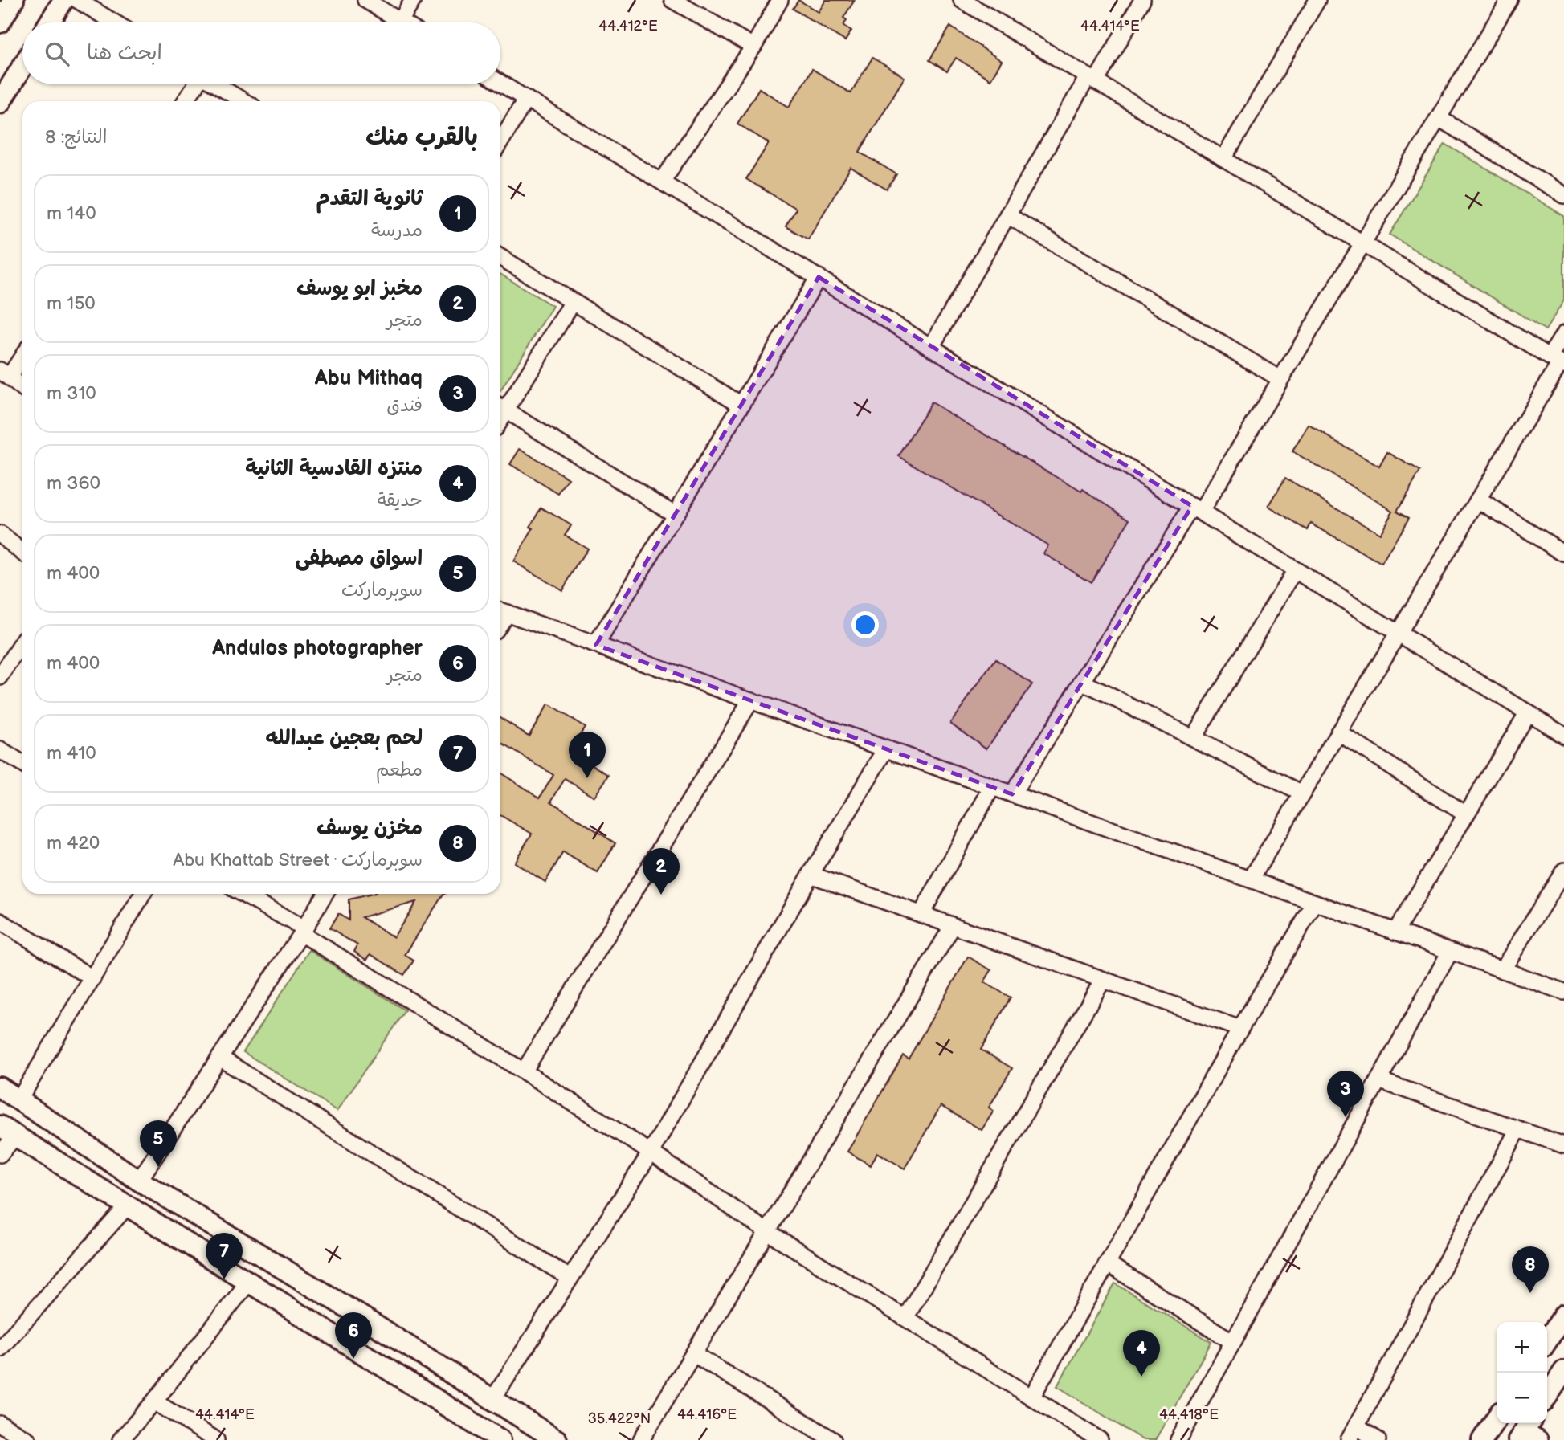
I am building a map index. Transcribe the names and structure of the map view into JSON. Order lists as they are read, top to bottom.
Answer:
{
  "page": {
    "search": "ابحث هنا",
    "heading": ["بالقرب منك", "النتائج: 8"],
    "list": [
      {
        "mark": "1",
        "name": "ثانوية التقدم",
        "note": "مدرسة",
        "value": "140 m"
      },
      {
        "mark": "2",
        "name": "مخبز ابو يوسف",
        "note": "متجر",
        "value": "150 m"
      },
      {
        "mark": "3",
        "name": "Abu Mithaq",
        "note": "فندق",
        "value": "310 m"
      },
      {
        "mark": "4",
        "name": "منتزه القادسية الثانية",
        "note": "حديقة",
        "value": "360 m"
      },
      {
        "mark": "5",
        "name": "اسواق مصطفى",
        "note": "سوبرماركت",
        "value": "400 m"
      },
      {
        "mark": "6",
        "name": "Andulos photographer",
        "note": "متجر",
        "value": "400 m"
      },
      {
        "mark": "7",
        "name": "لحم بعجين عبدالله",
        "note": "مطعم",
        "value": "410 m"
      },
      {
        "mark": "8",
        "name": "مخزن يوسف",
        "note": "سوبرماركت · Abu Khattab Street",
        "value": "420 m"
      }
    ],
    "pins": [
      "1",
      "2",
      "3",
      "5",
      "7",
      "8",
      "6",
      "4"
    ],
    "map_buttons": ["+", "−"]
  },
  "coordinates": [
    "44.412°E",
    "44.414°E",
    "44.416°E",
    "44.418°E",
    "35.422°N"
  ]
}
